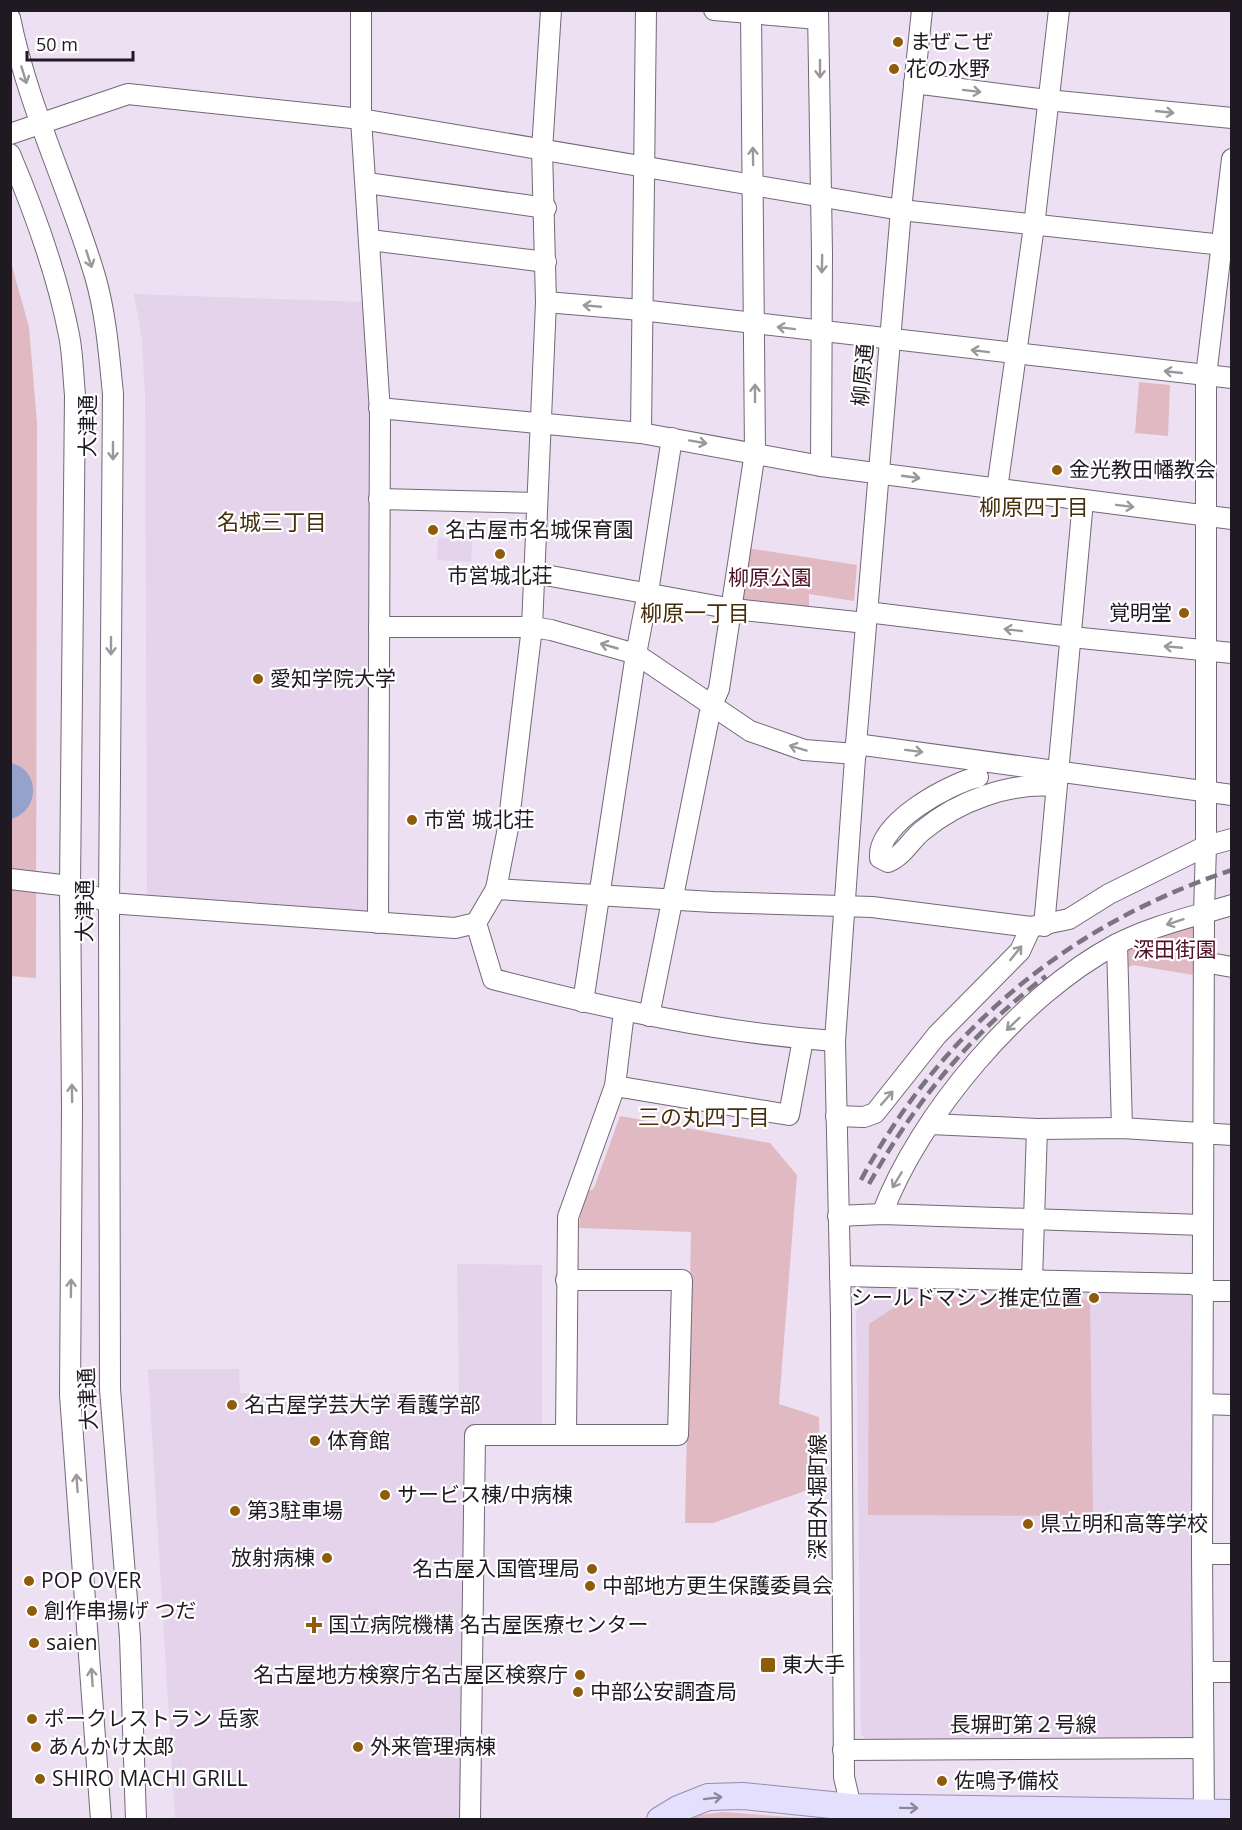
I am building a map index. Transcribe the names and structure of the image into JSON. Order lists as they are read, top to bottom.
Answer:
{
  "streets": {
    "street": [
      "柳原通",
      "大津通",
      "深田外堀町線",
      "長塀町第２号線"
    ]
  },
  "crossings": [
    ["柳原通", "深田外堀町線"],
    ["深田外堀町線", "長塀町第２号線"]
  ],
  "districts": [
    "柳原四丁目",
    "名城三丁目",
    "柳原一丁目",
    "三の丸四丁目"
  ],
  "parks": ["柳原公園", "深田街園"],
  "places": {
    "other": [
      "まぜこぜ",
      "花の水野",
      "金光教田幡教会",
      "名古屋市名城保育園",
      "市営城北荘",
      "覚明堂",
      "愛知学院大学",
      "市営 城北荘",
      "シールドマシン推定位置",
      "名古屋学芸大学 看護学部",
      "体育館",
      "サービス棟/中病棟",
      "第3駐車場",
      "県立明和高等学校",
      "放射病棟",
      "名古屋入国管理局",
      "POP OVER",
      "中部地方更生保護委員会",
      "創作串揚げ つだ",
      "saien",
      "名古屋地方検察庁名古屋区検察庁",
      "中部公安調査局",
      "ポークレストラン 岳家",
      "あんかけ太郎",
      "外来管理病棟",
      "SHIRO MACHI GRILL",
      "佐鳴予備校"
    ],
    "health": ["国立病院機構 名古屋医療センター"],
    "transit": ["東大手"]
  },
  "scale_bar": "50 m"
}
